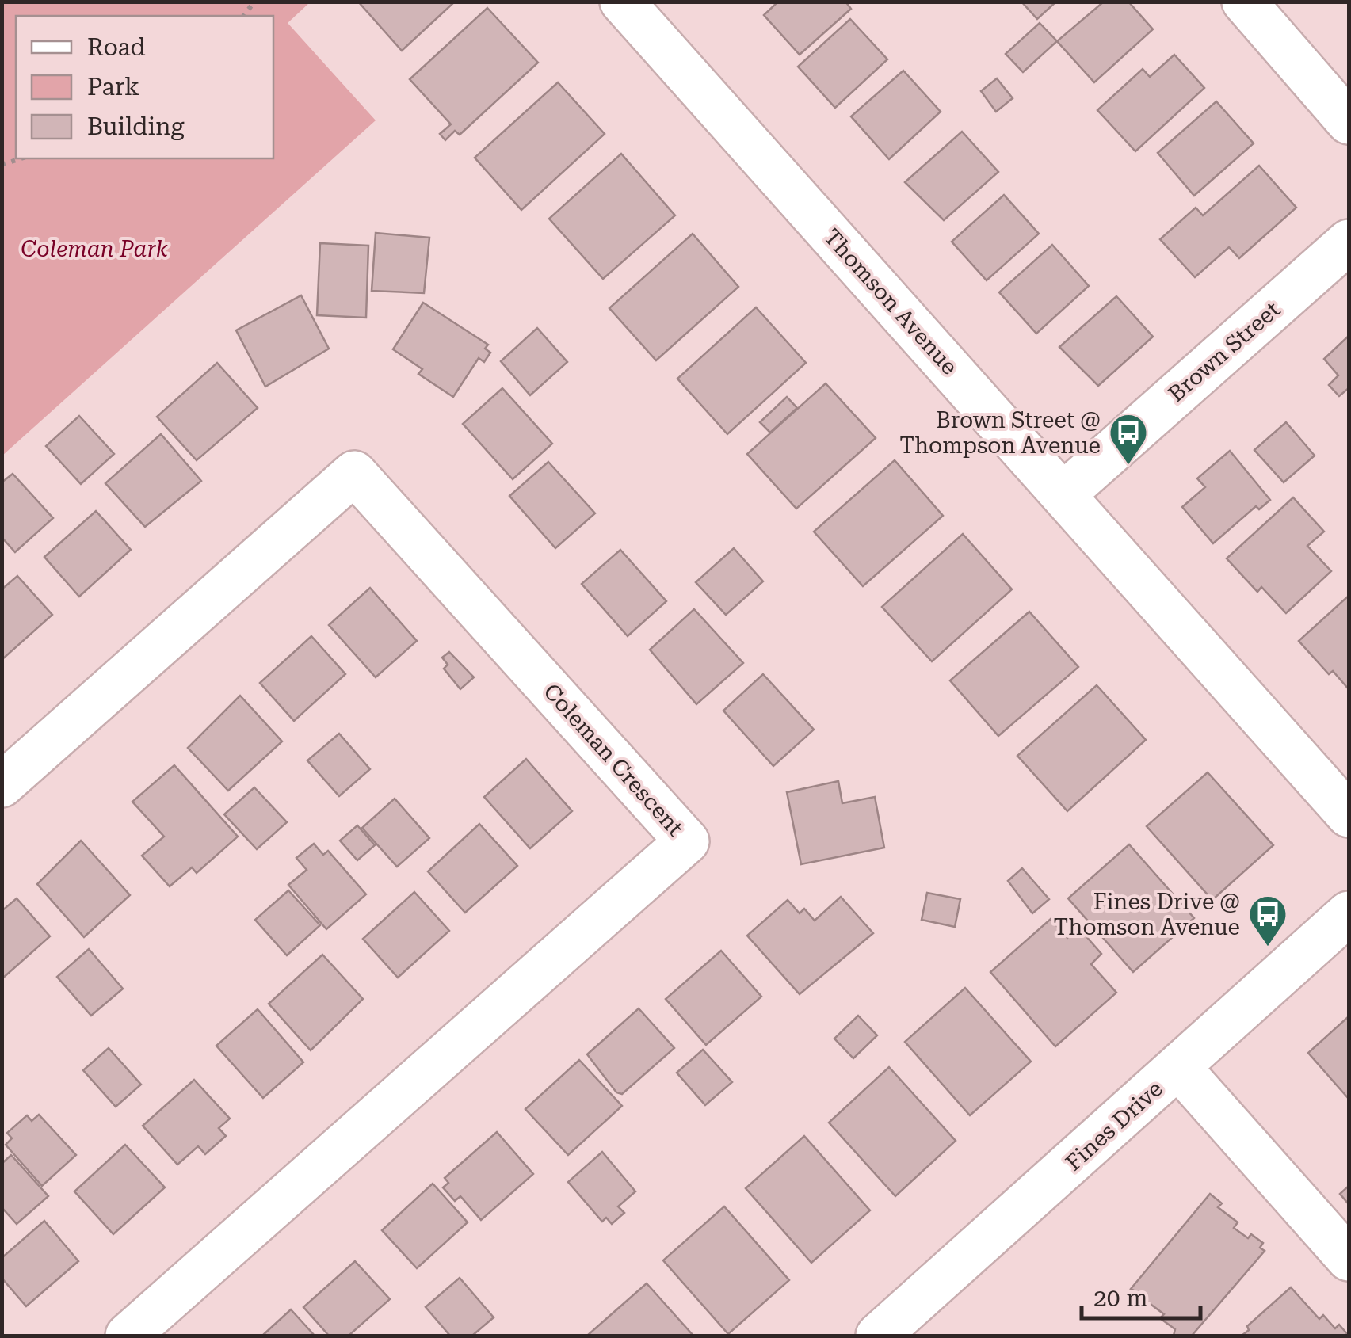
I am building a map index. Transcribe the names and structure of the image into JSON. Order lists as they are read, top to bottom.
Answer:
{
  "streets": {
    "street": [
      "Thomson Avenue",
      "Brown Street",
      "Coleman Crescent",
      "Fines Drive"
    ]
  },
  "crossings": [
    ["Thomson Avenue", "Brown Street"]
  ],
  "parks": ["Coleman Park"],
  "places": {
    "bus stop": ["Brown Street @ Thompson Avenue", "Fines Drive @ Thomson Avenue"]
  },
  "legend": ["Road", "Park", "Building"],
  "scale_bar": "20 m"
}
